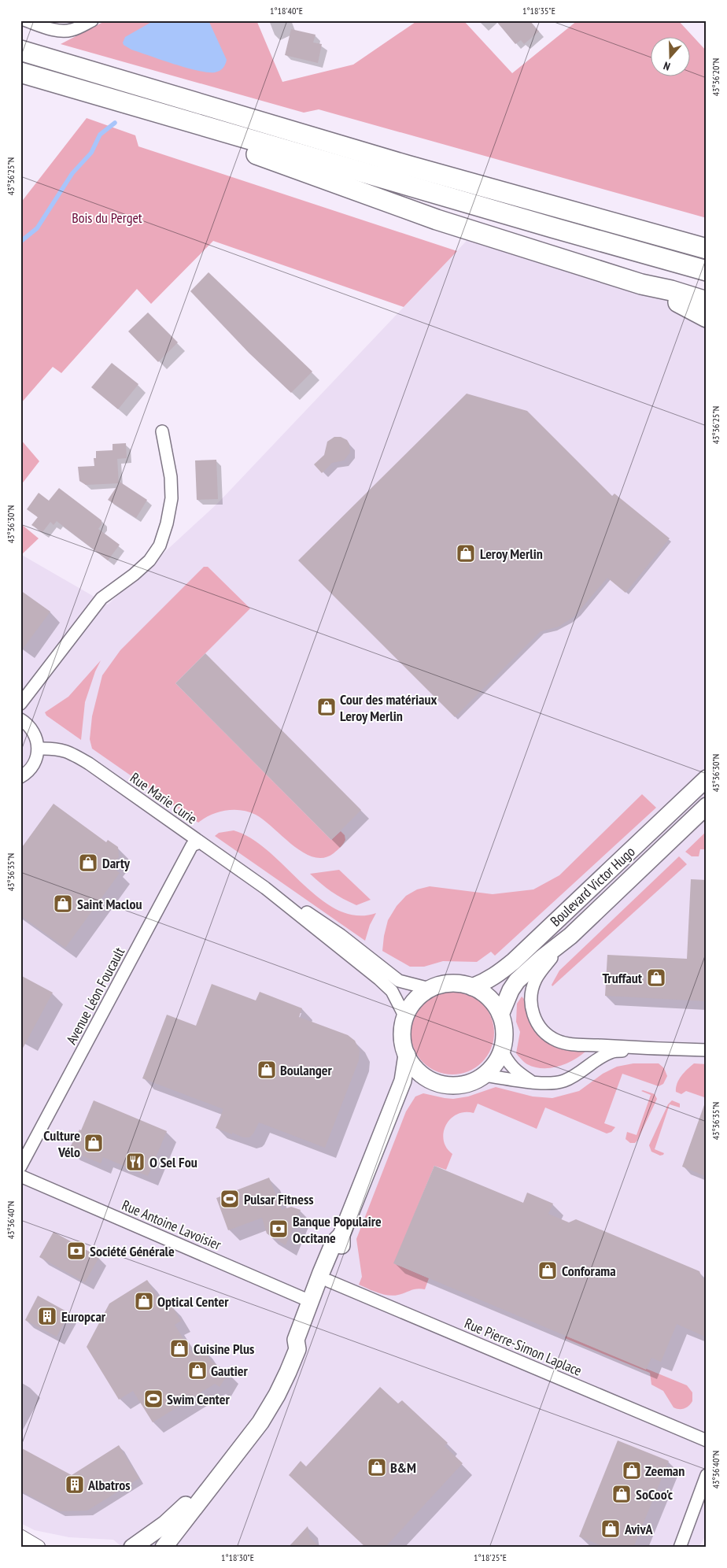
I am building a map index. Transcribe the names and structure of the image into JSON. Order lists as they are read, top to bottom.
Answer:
{
  "streets": {
    "main road": ["Boulevard Victor Hugo"],
    "street": [
      "Rue Marie Curie",
      "Avenue Léon Foucault",
      "Rue Antoine Lavoisier",
      "Rue Pierre-Simon Laplace"
    ]
  },
  "crossings": [
    ["Rue Marie Curie", "Boulevard Victor Hugo"],
    ["Rue Marie Curie", "Avenue Léon Foucault"]
  ],
  "parks": ["Bois du Perget"],
  "places": {
    "shop": [
      "Leroy Merlin",
      "Cour des matériaux Leroy Merlin",
      "Darty",
      "Saint Maclou",
      "Truffaut",
      "Boulanger",
      "Culture Vélo",
      "Conforama",
      "Optical Center",
      "Cuisine Plus",
      "Gautier",
      "B&M",
      "Zeeman",
      "SoCoo'c",
      "AvivA"
    ],
    "restaurant": ["O Sel Fou"],
    "sports": ["Pulsar Fitness", "Swim Center"],
    "bank": ["Banque Populaire Occitane", "Société Générale"],
    "building": ["Europcar", "Albatros"]
  },
  "north": "bottom",
  "coordinates": [
    "1°18'40\"E",
    "1°18'35\"E",
    "43°36'20\"N",
    "43°36'25\"N",
    "43°36'30\"N",
    "43°36'35\"N",
    "43°36'40\"N",
    "1°18'30\"E",
    "1°18'25\"E"
  ]
}
